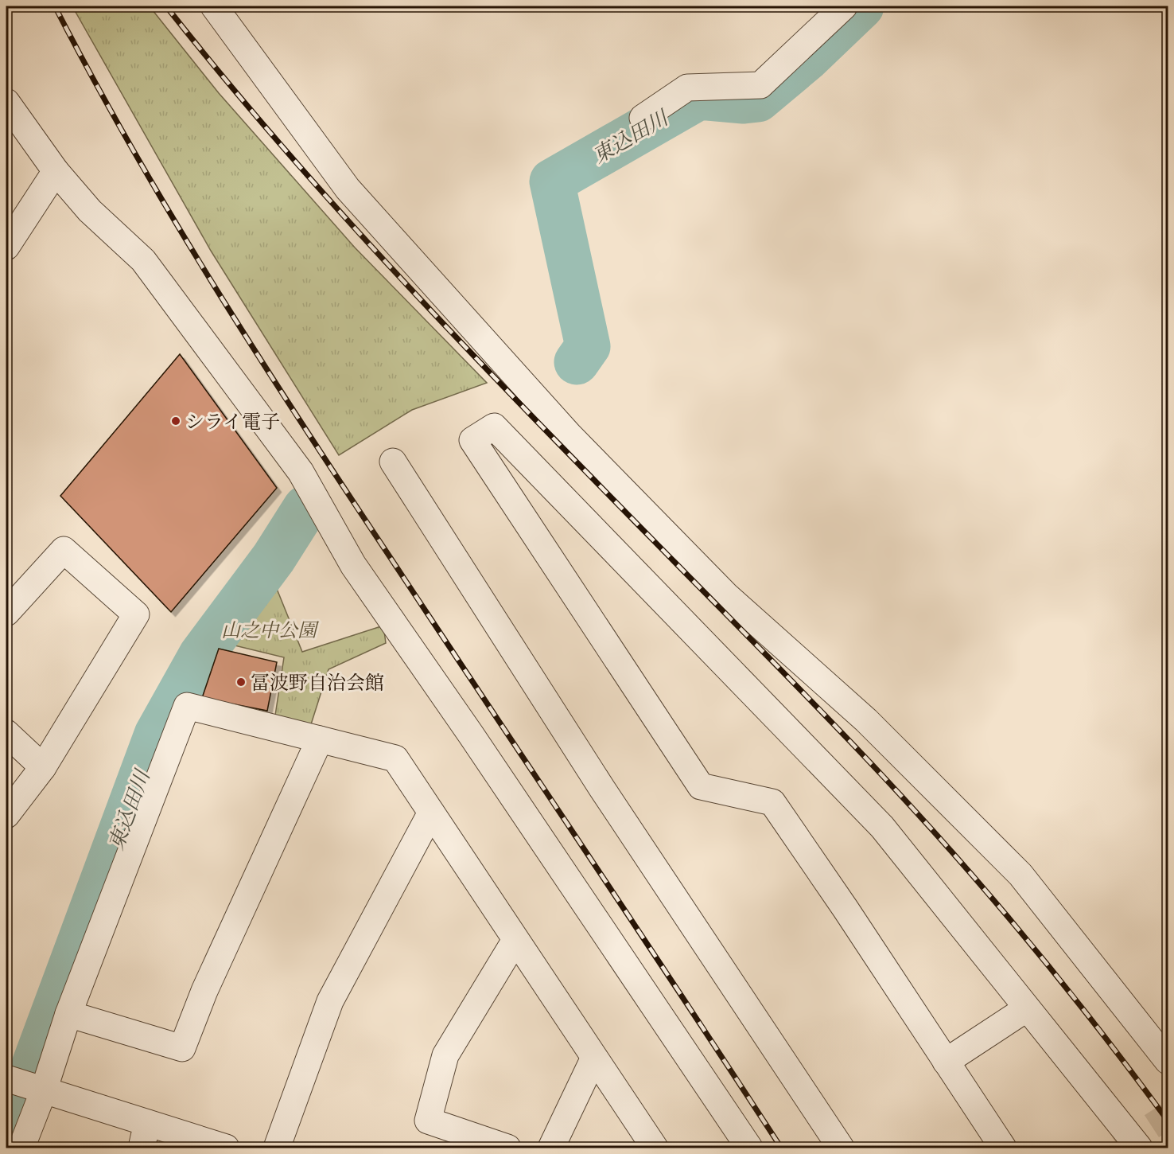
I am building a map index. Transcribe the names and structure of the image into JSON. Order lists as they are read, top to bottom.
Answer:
{
  "water": ["東込田川"],
  "parks": ["山之中公園"],
  "places": ["シライ電子", "冨波野自治会館"]
}
